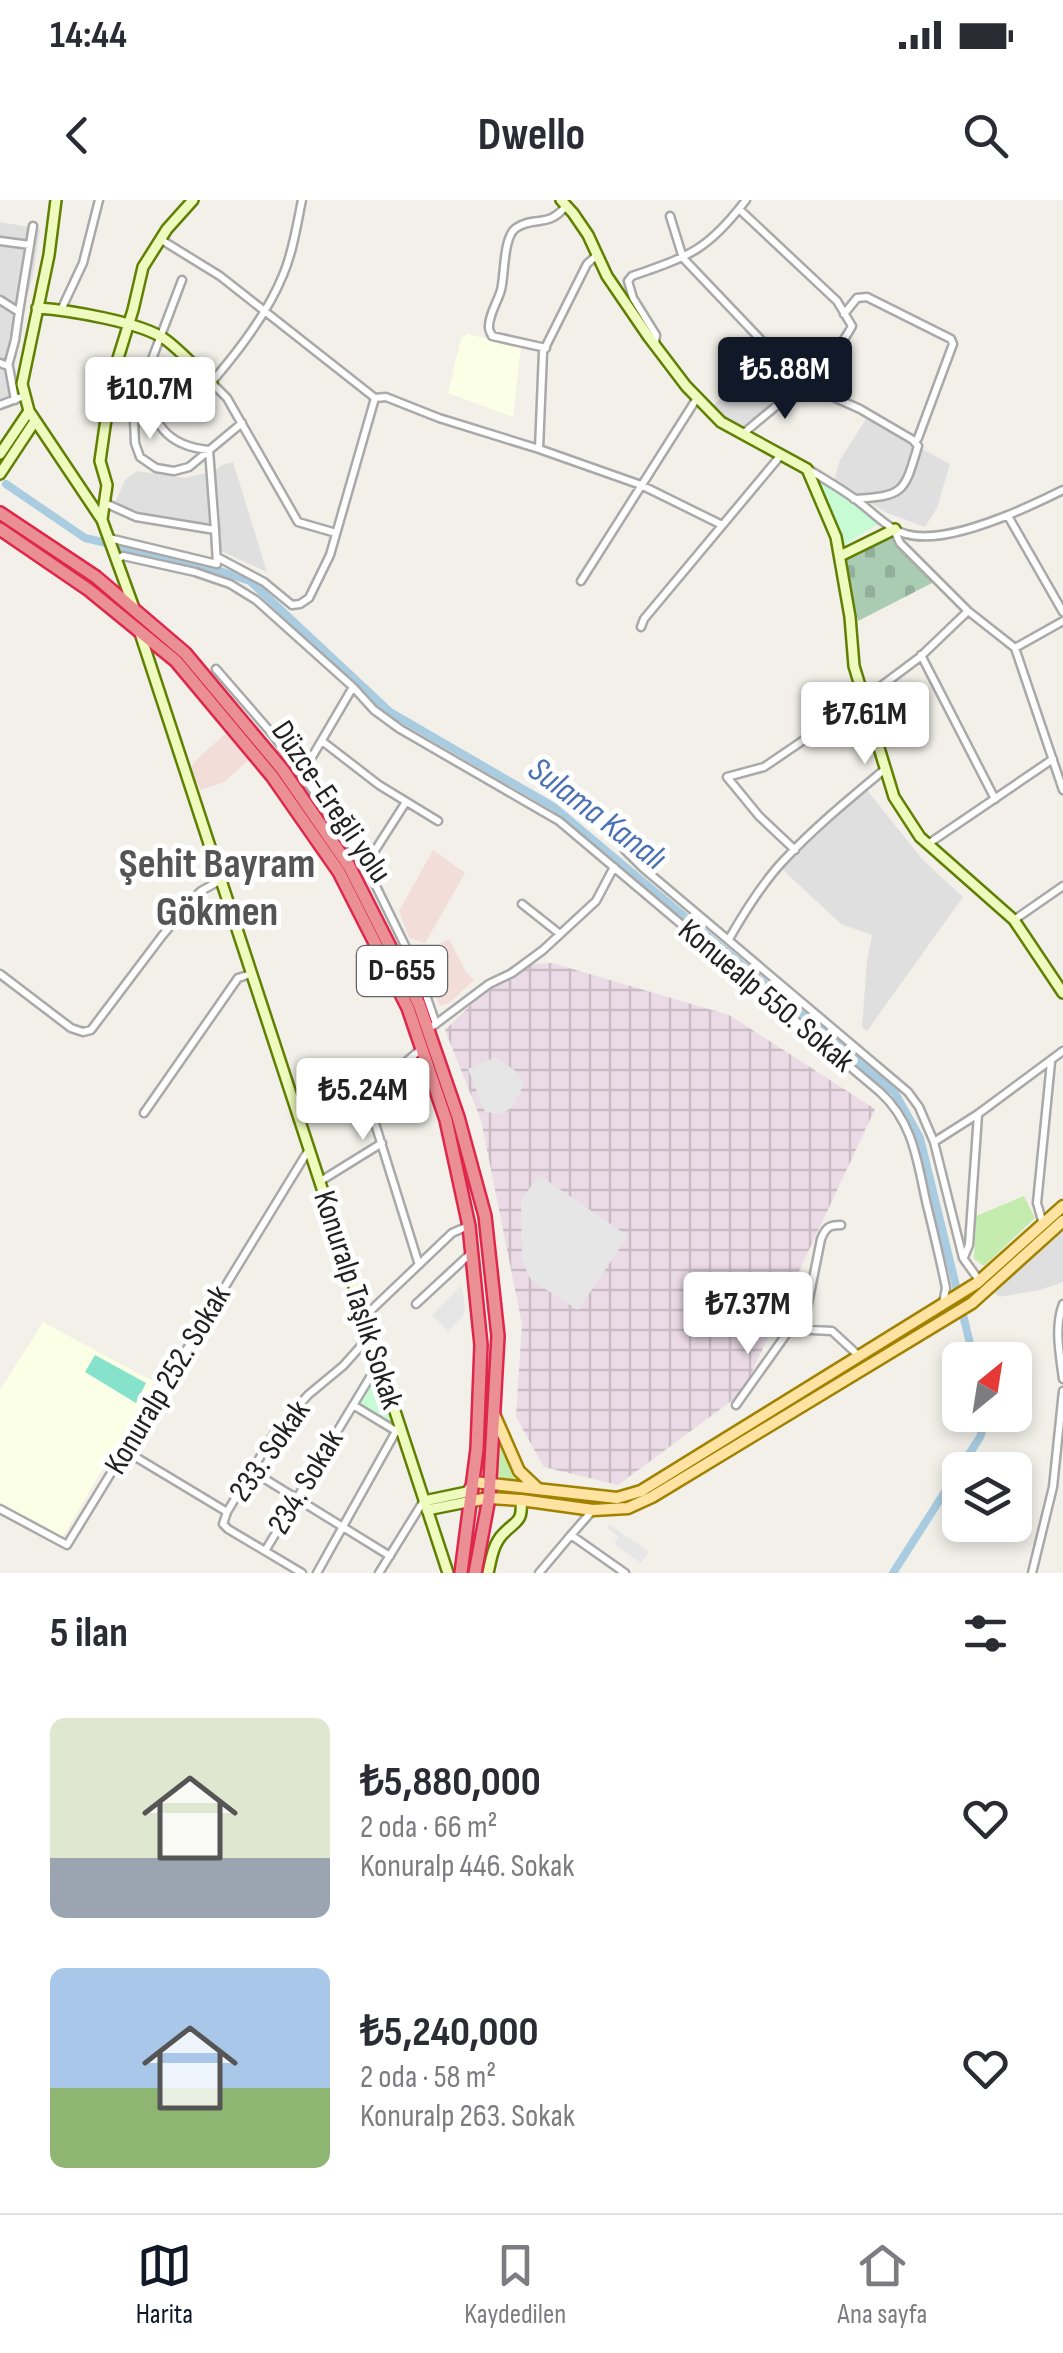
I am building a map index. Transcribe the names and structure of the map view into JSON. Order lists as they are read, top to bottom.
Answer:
{
  "streets": {
    "highway": ["Düzce-Ereğli yolu", "D-655"],
    "street": [
      "Konuealp 550. Sokak",
      "Konuralp Taşlık Sokak",
      "Konuralp 252. Sokak",
      "233. Sokak",
      "234. Sokak"
    ]
  },
  "crossings": [
    ["Düzce-Ereğli yolu", "Konuralp Taşlık Sokak"],
    ["Konuralp Taşlık Sokak", "Konuralp 252. Sokak"],
    ["Konuralp Taşlık Sokak", "233. Sokak"],
    ["Konuralp Taşlık Sokak", "234. Sokak"],
    ["233. Sokak", "234. Sokak"]
  ],
  "districts": ["Şehit Bayram Gökmen"],
  "water": ["Sulama Kanalı"],
  "north": "top right",
  "page": {
    "status": "14:44",
    "header": "Dwello",
    "price": [
      "₺5.88M",
      "₺10.7M",
      "₺7.61M",
      "₺5.24M",
      "₺7.37M"
    ],
    "heading": "5 ilan",
    "list": [
      {
        "name": "₺5,880,000",
        "note": "2 oda · 66 m² · Konuralp 446. Sokak"
      },
      {
        "name": "₺5,240,000",
        "note": "2 oda · 58 m² · Konuralp 263. Sokak"
      }
    ],
    "tabs": ["Harita", "Kaydedilen", "Ana sayfa"]
  }
}
